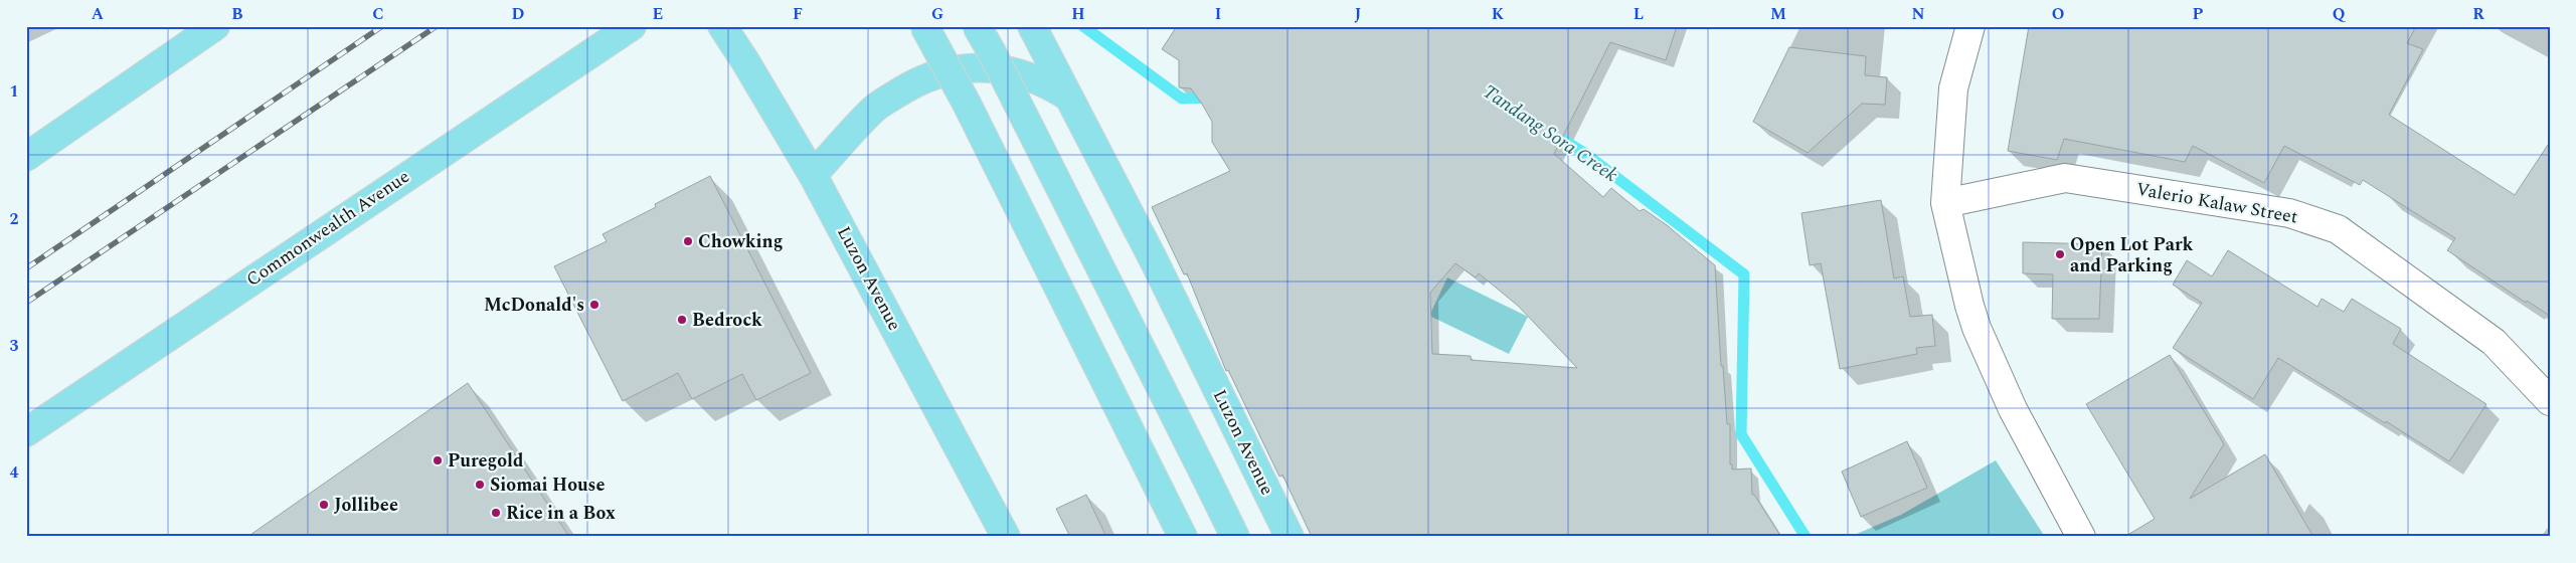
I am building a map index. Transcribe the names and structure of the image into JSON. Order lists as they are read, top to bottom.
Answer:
{
  "streets": {
    "main road": ["Commonwealth Avenue", "Luzon Avenue"],
    "street": ["Valerio Kalaw Street"]
  },
  "water": ["Tandang Sora Creek"],
  "places": [
    "Chowking",
    "Open Lot Park and Parking",
    "McDonald's",
    "Bedrock",
    "Puregold",
    "Siomai House",
    "Jollibee",
    "Rice in a Box"
  ],
  "grid": {
    "columns": [
      "A",
      "B",
      "C",
      "D",
      "E",
      "F",
      "G",
      "H",
      "I",
      "J",
      "K",
      "L",
      "M",
      "N",
      "O",
      "P",
      "Q",
      "R"
    ],
    "rows": [
      "1",
      "2",
      "3",
      "4"
    ]
  }
}
